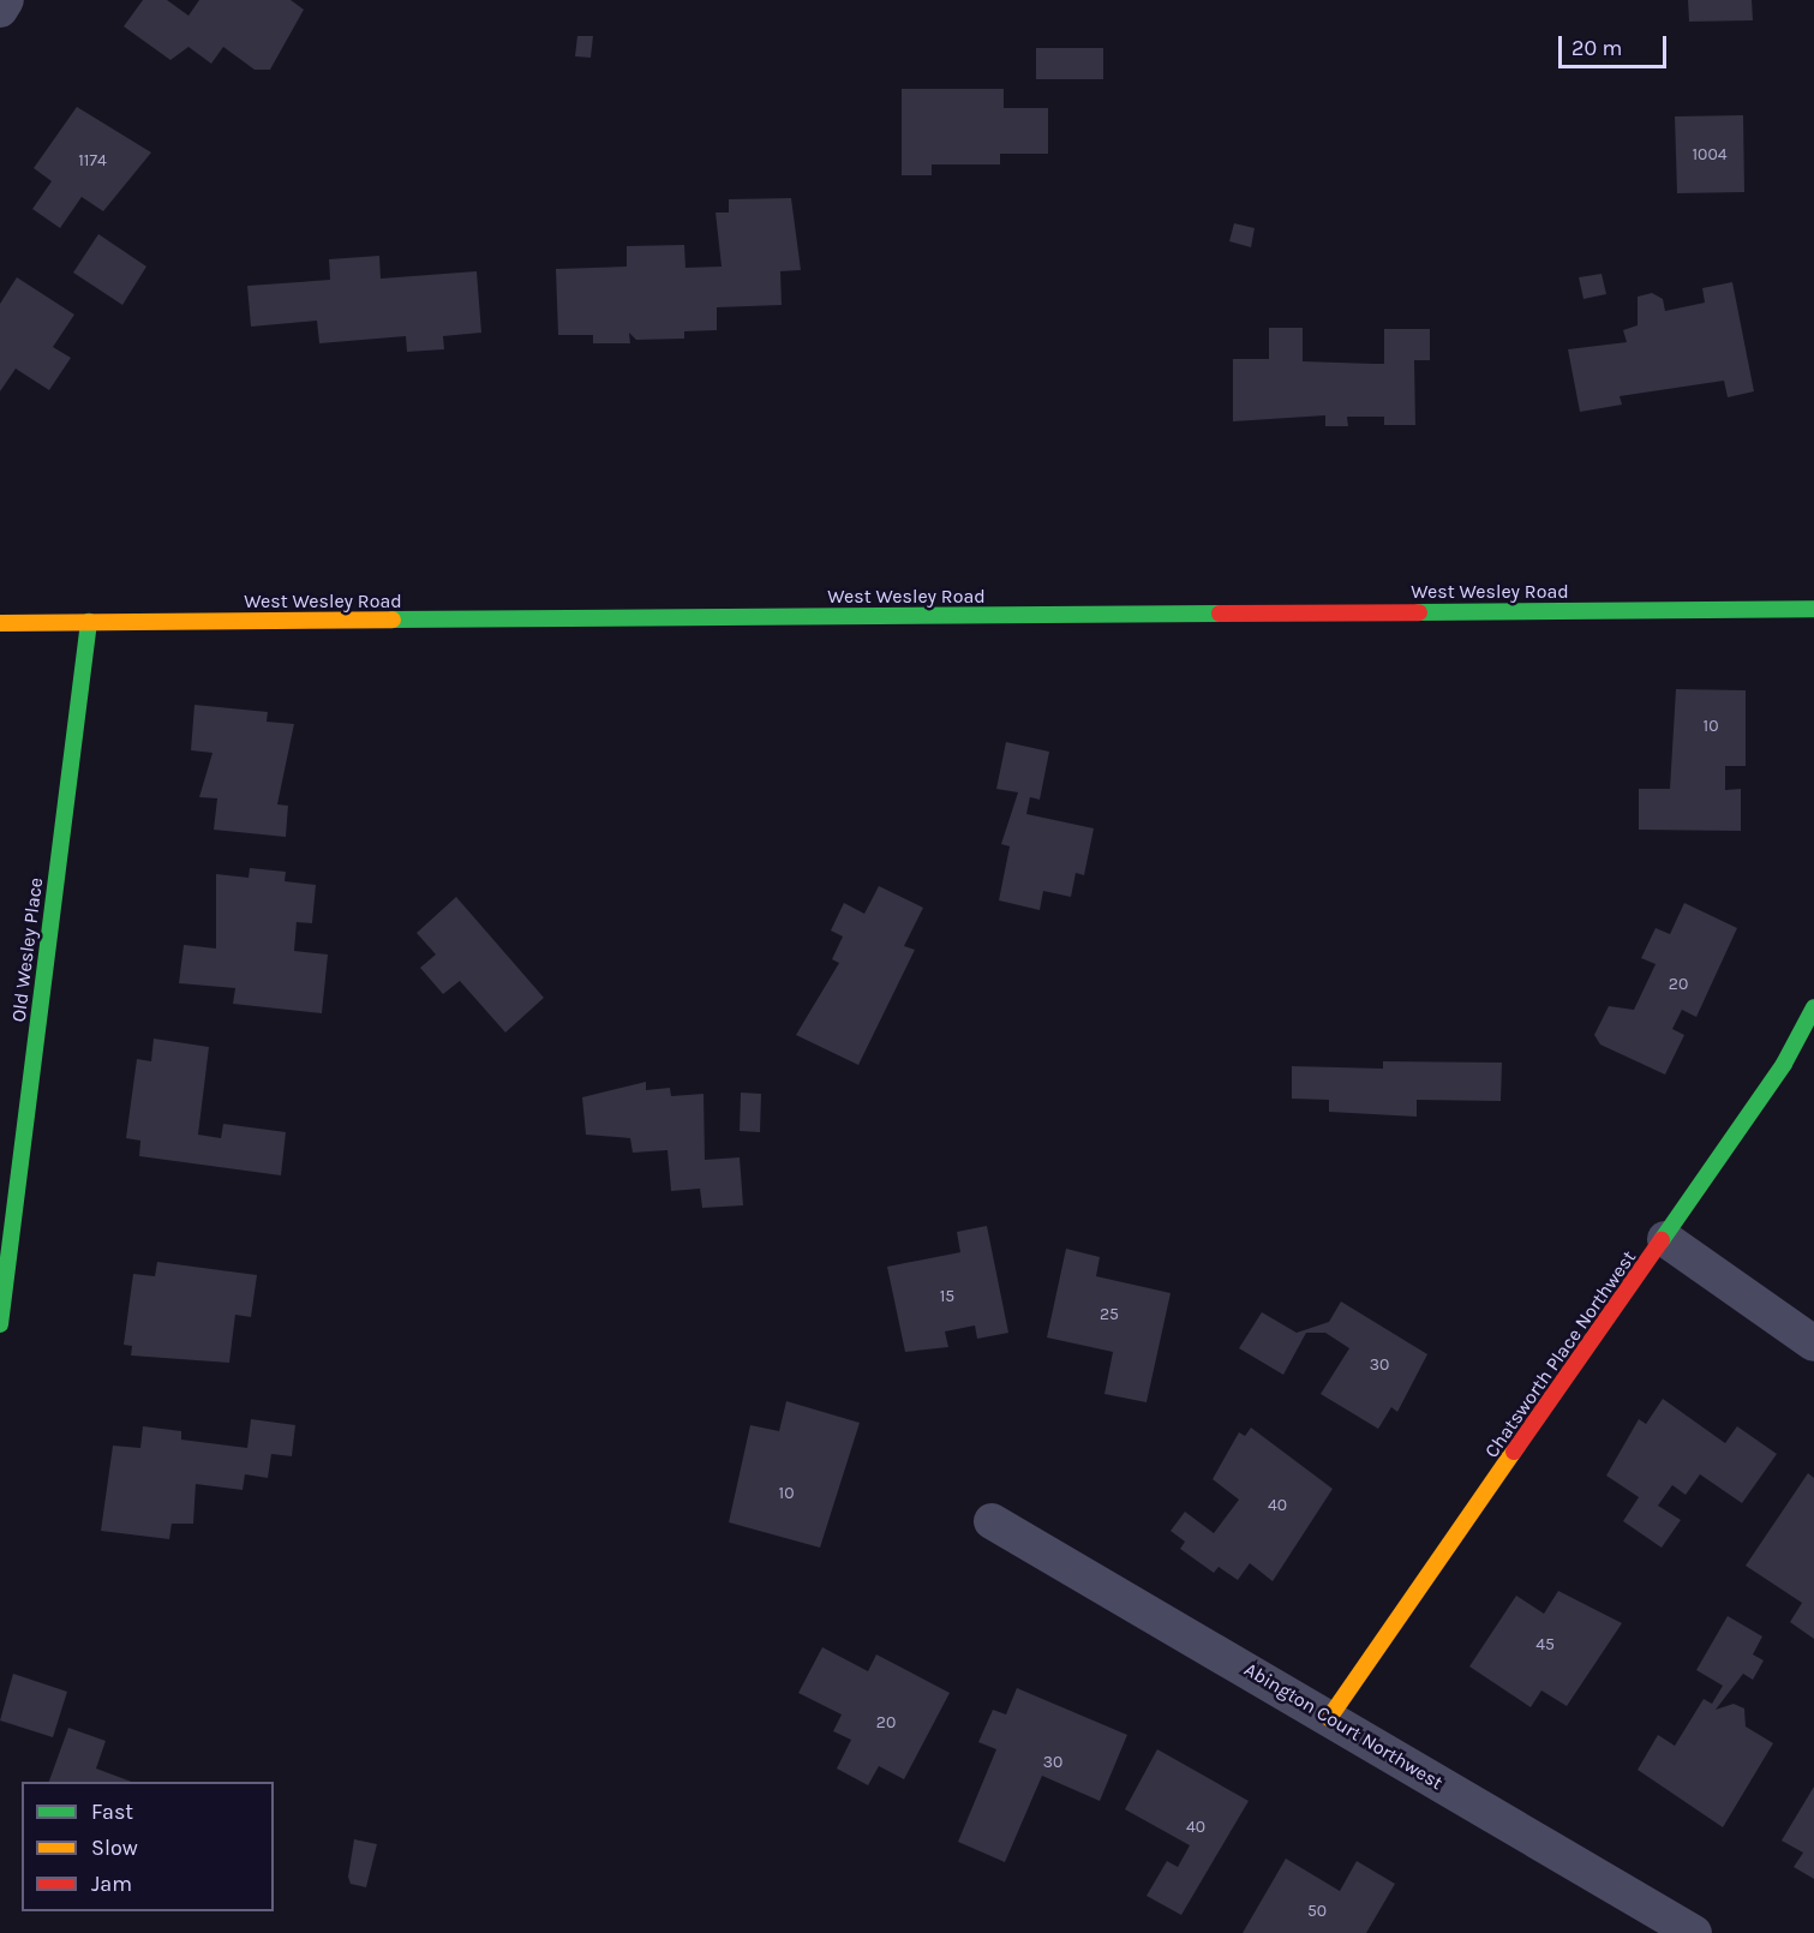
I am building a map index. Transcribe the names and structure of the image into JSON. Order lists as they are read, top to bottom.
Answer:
{
  "streets": {
    "street": [
      "West Wesley Road",
      "Old Wesley Place",
      "Chatsworth Place Northwest",
      "Abington Court Northwest"
    ]
  },
  "crossings": [
    ["West Wesley Road", "Old Wesley Place"],
    ["Chatsworth Place Northwest", "Abington Court Northwest"]
  ],
  "house_numbers": [
    "1004",
    "1174",
    "10",
    "20",
    "15",
    "25",
    "30",
    "10",
    "40",
    "45",
    "20",
    "30",
    "40",
    "50"
  ],
  "legend": ["Fast", "Slow", "Jam"],
  "scale_bar": "20 m"
}
